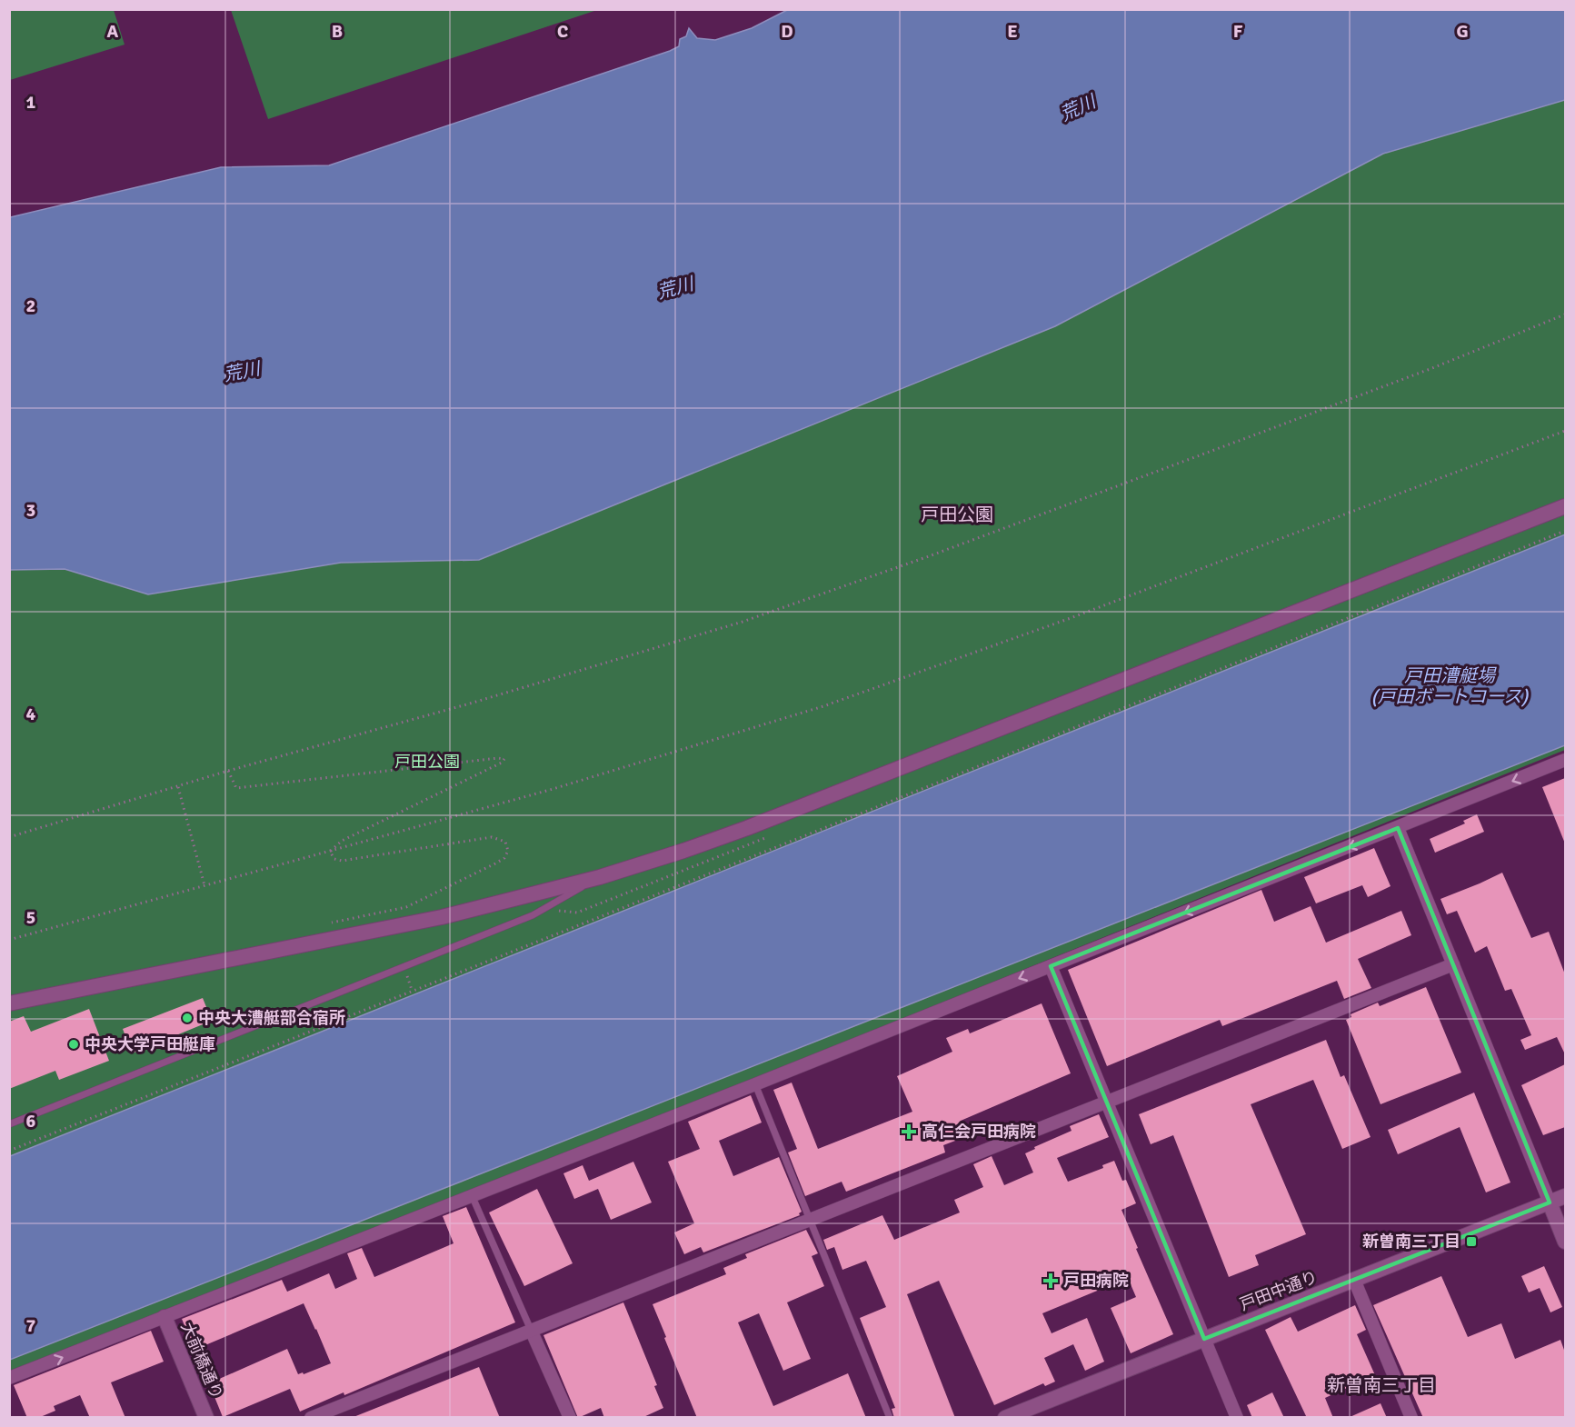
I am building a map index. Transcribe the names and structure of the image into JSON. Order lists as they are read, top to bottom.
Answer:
{
  "streets": {
    "street": ["戸田中通り", "大前橋通り"]
  },
  "districts": ["戸田公園", "新曽南三丁目"],
  "water": ["荒川", "戸田漕艇場 (戸田ボートコース)"],
  "parks": ["戸田公園"],
  "places": {
    "other": ["中央大漕艇部合宿所", "中央大学戸田艇庫"],
    "health": ["高仁会戸田病院", "戸田病院"],
    "transit": ["新曽南三丁目"]
  },
  "grid": {
    "columns": [
      "A",
      "B",
      "C",
      "D",
      "E",
      "F",
      "G"
    ],
    "rows": [
      "1",
      "2",
      "3",
      "4",
      "5",
      "6",
      "7"
    ]
  }
}
